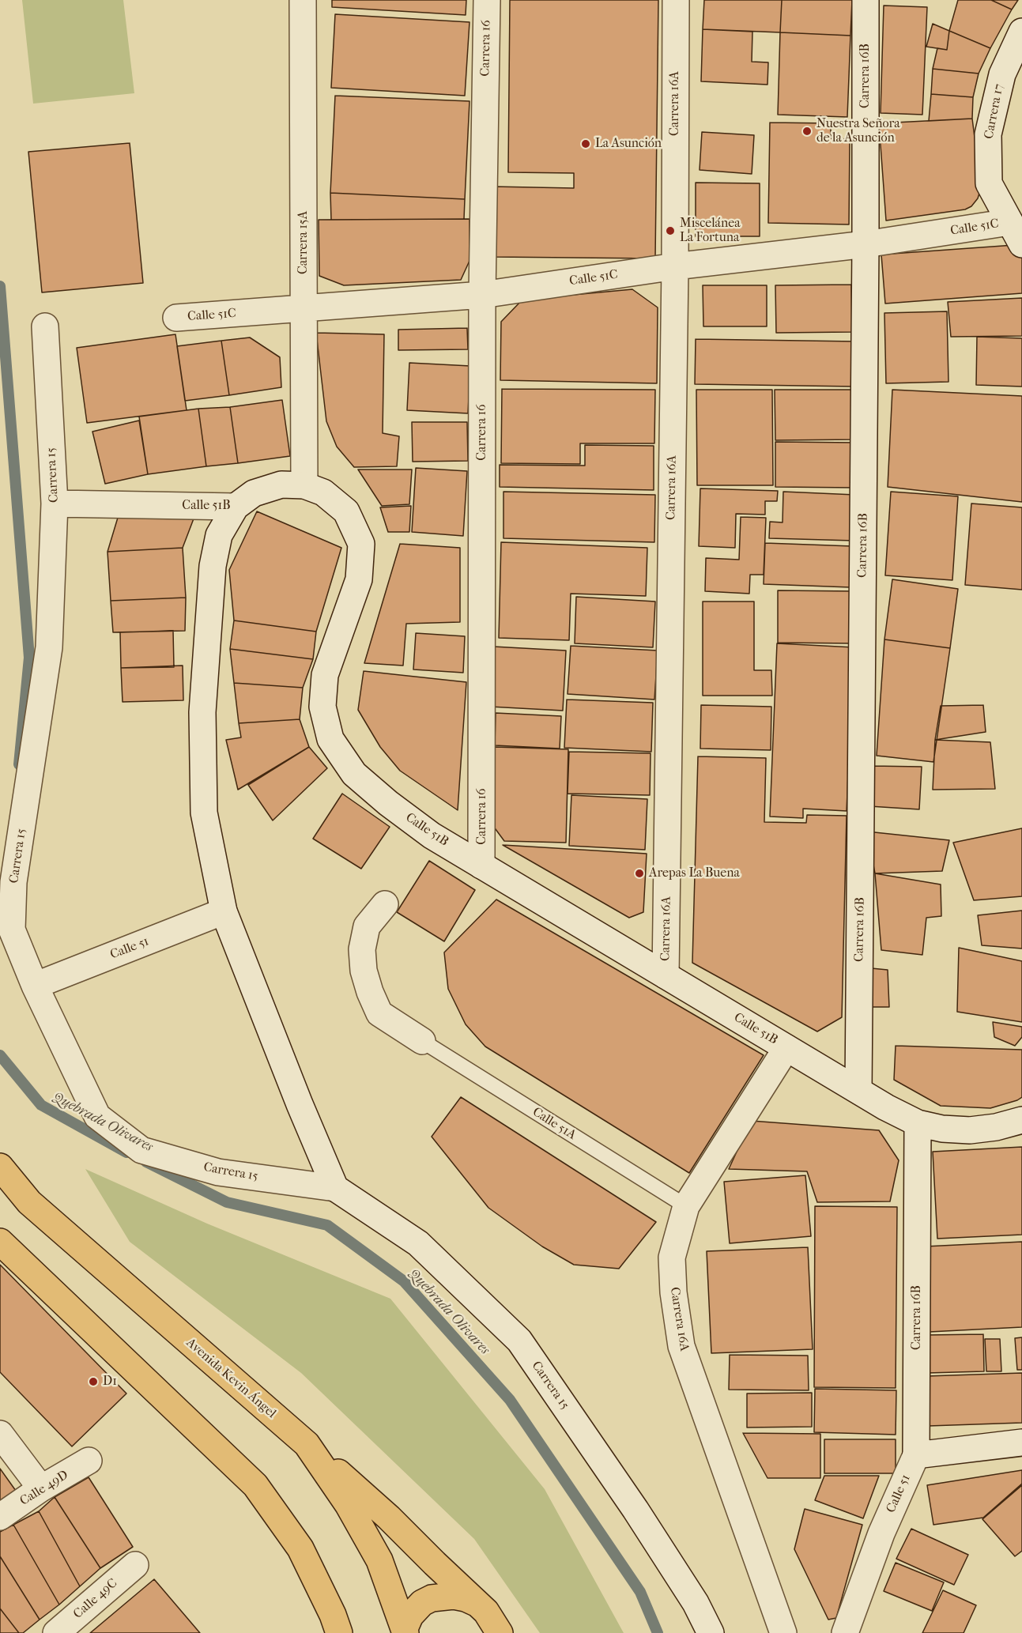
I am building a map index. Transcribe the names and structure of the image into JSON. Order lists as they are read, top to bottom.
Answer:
{
  "streets": {
    "main road": ["Avenida Kevin Ángel"],
    "street": [
      "Carrera 16",
      "Carrera 16B",
      "Carrera 16A",
      "Carrera 17",
      "Calle 51C",
      "Carrera 15A",
      "Carrera 15",
      "Calle 51B",
      "Calle 51",
      "Calle 49D",
      "Calle 49C"
    ],
    "lane": ["Calle 51A"]
  },
  "crossings": [
    ["Carrera 16", "Calle 51C"],
    ["Carrera 16", "Calle 51B"],
    ["Carrera 16B", "Calle 51C"],
    ["Carrera 16B", "Calle 51B"],
    ["Carrera 16B", "Calle 51"],
    ["Carrera 16A", "Calle 51C"],
    ["Carrera 16A", "Calle 51B"],
    ["Carrera 16A", "Calle 51A"],
    ["Carrera 17", "Calle 51C"],
    ["Calle 51C", "Carrera 15A"],
    ["Carrera 15A", "Calle 51B"],
    ["Carrera 15", "Calle 51B"],
    ["Carrera 15", "Calle 51"]
  ],
  "water": ["Quebrada Olivares"],
  "places": [
    "Nuestra Señora de la Asunción",
    "La Asunción",
    "Miscelánea La Fortuna",
    "Arepas La Buena",
    "D1"
  ]
}
